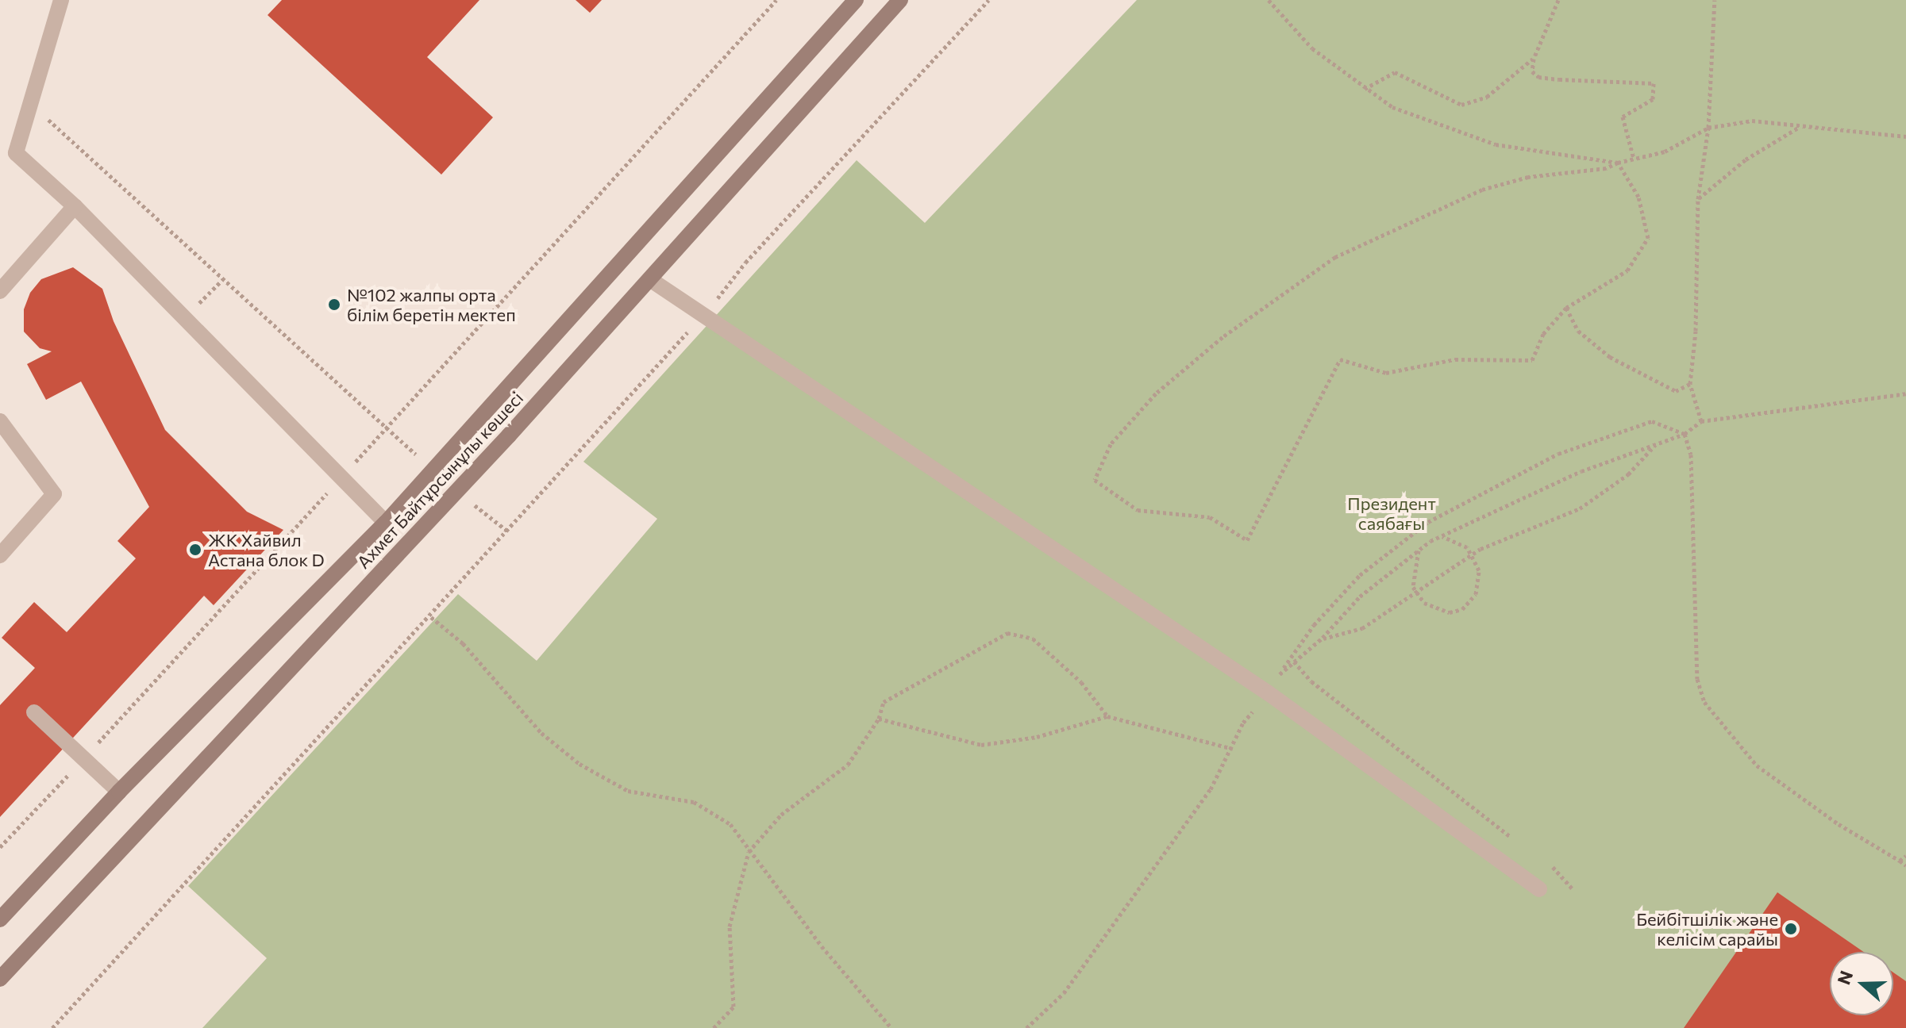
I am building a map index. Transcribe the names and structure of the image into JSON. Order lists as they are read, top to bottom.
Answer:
{
  "streets": {
    "street": ["Ахмет Байтұрсынұлы көшесі"]
  },
  "parks": ["Президент саябағы"],
  "places": ["№102 жалпы орта білім беретін мектеп", "ЖК Хайвил Астана блок D", "Бейбітшілік және келісім сарайы"],
  "north": "left"
}
